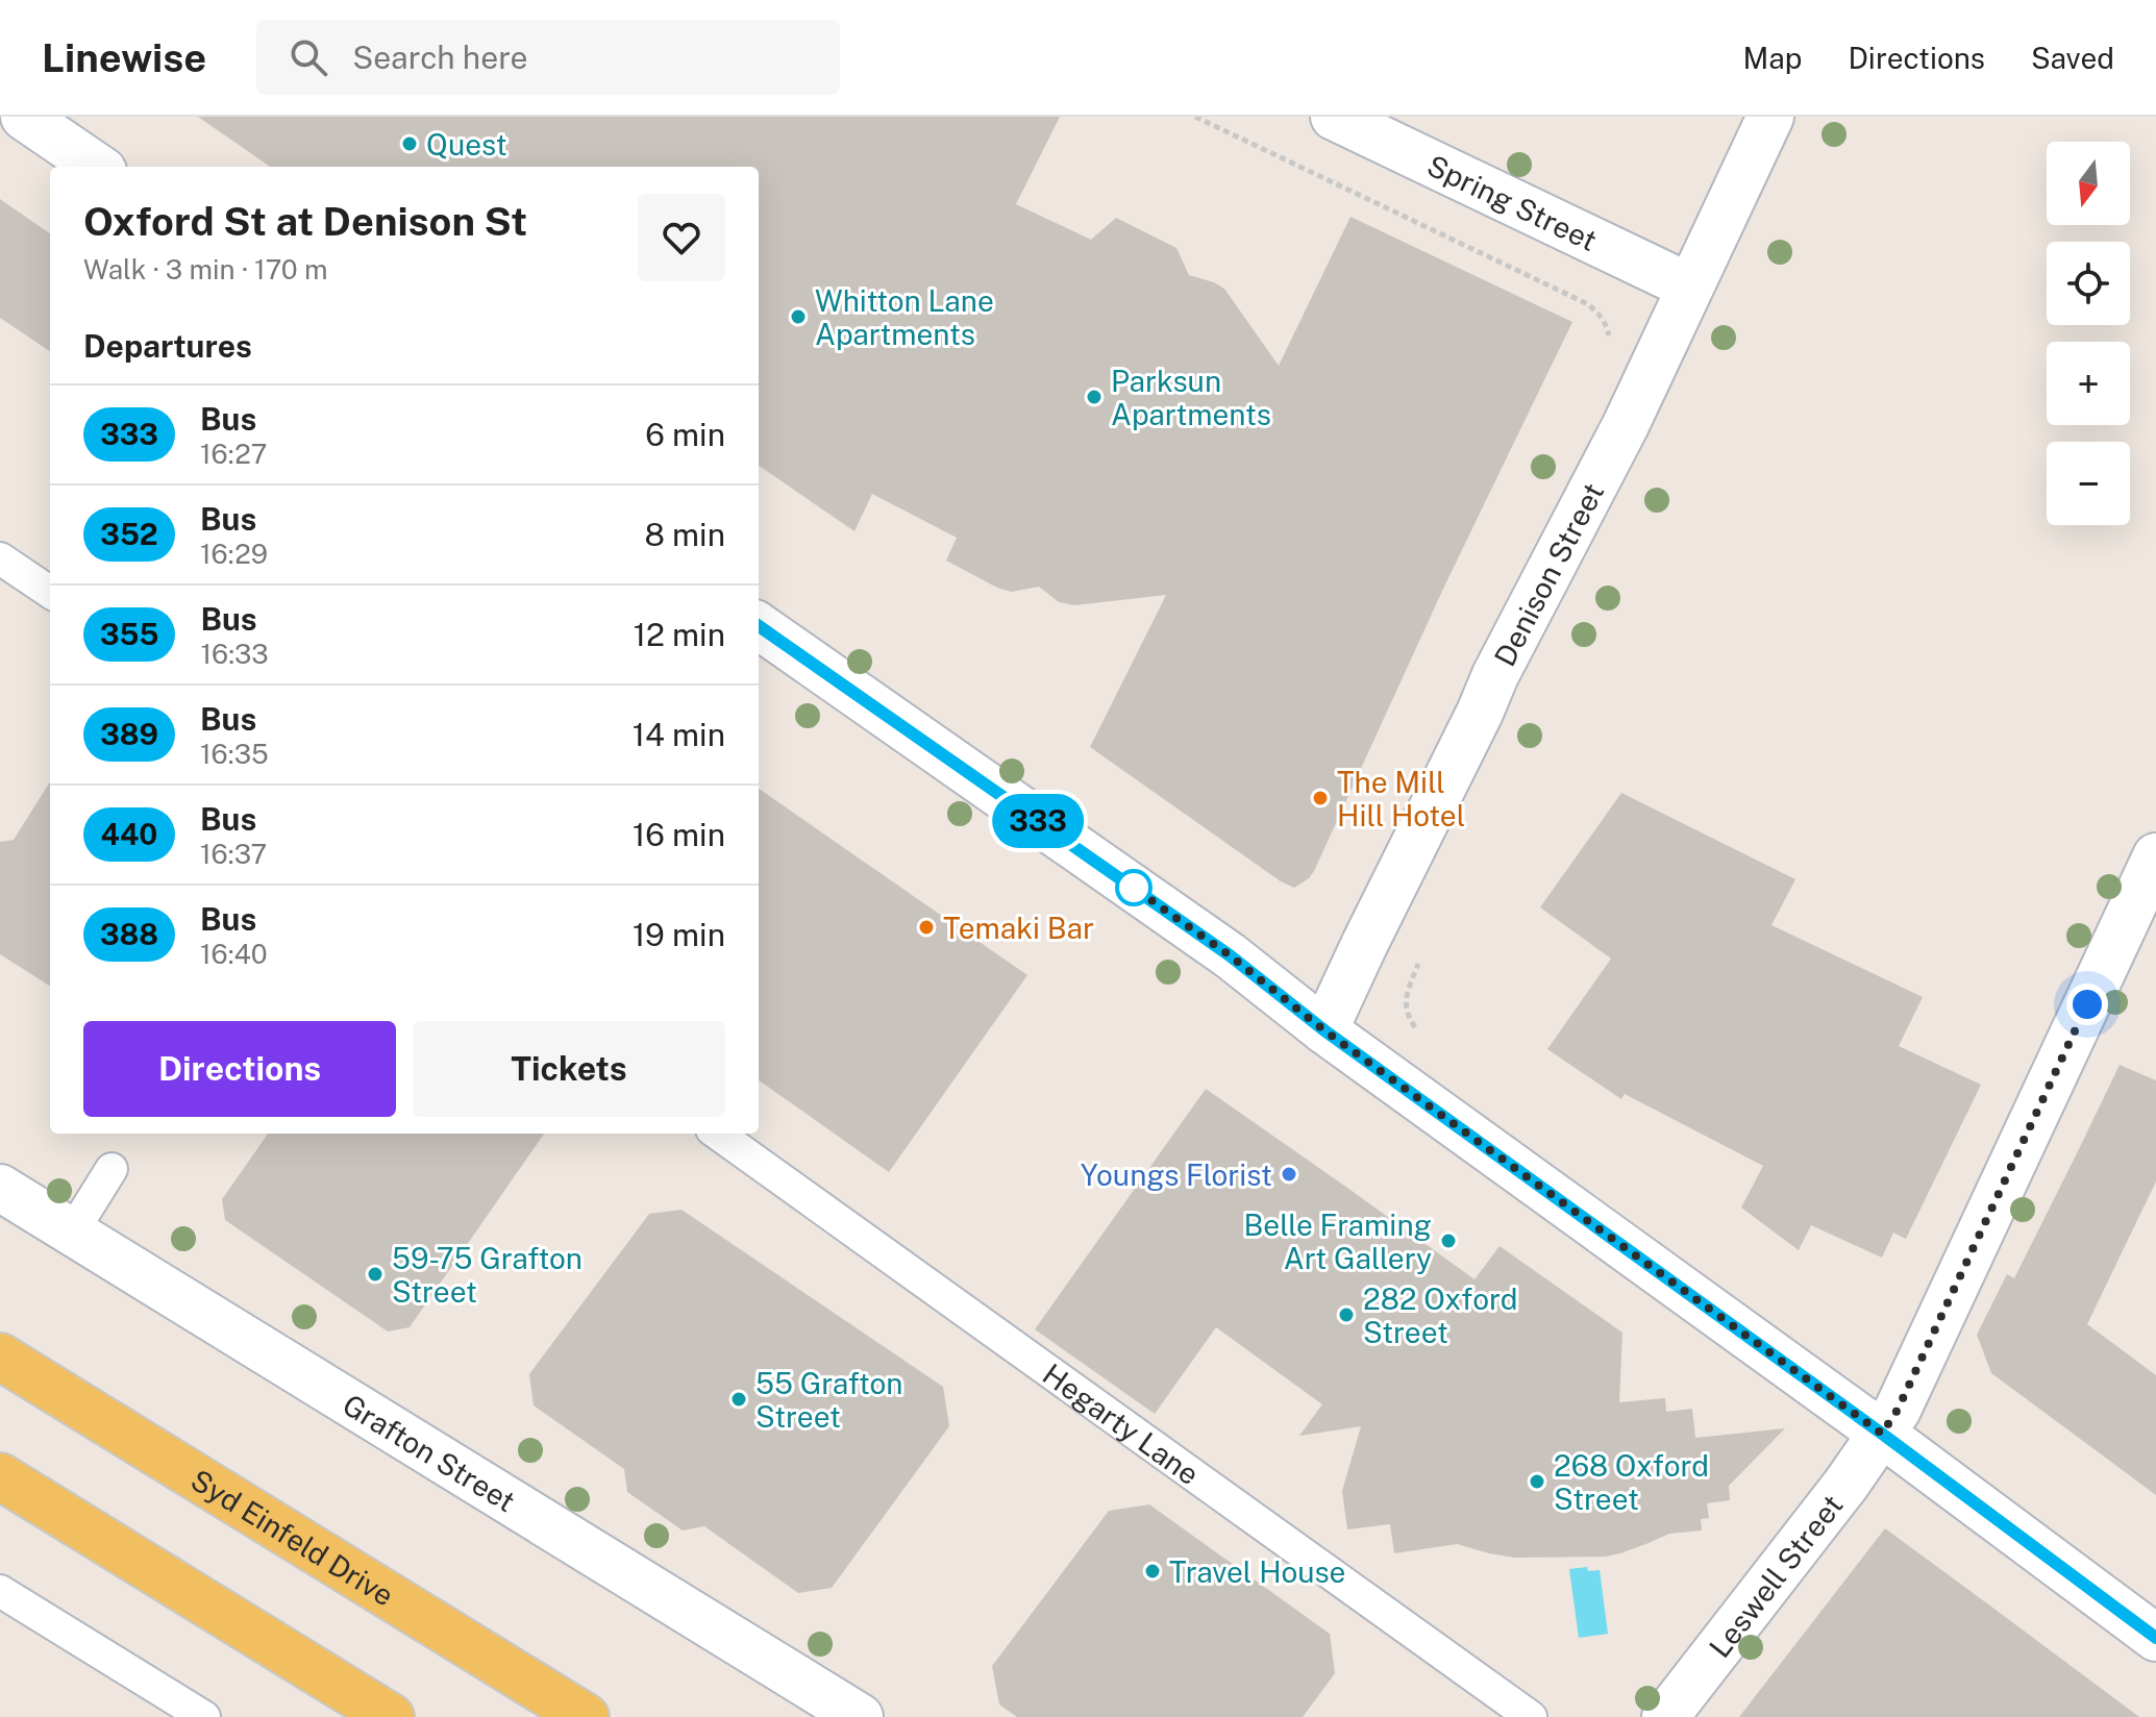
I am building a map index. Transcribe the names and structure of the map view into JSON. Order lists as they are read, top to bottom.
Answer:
{
  "streets": {
    "main road": ["Syd Einfeld Drive"],
    "street": [
      "Spring Street",
      "Denison Street",
      "Grafton Street",
      "Leswell Street"
    ],
    "lane": ["Hegarty Lane"]
  },
  "crossings": [
    ["Spring Street", "Denison Street"]
  ],
  "places": [
    "Quest",
    "Whitton Lane Apartments",
    "Parksun Apartments",
    "The Mill Hill Hotel",
    "Temaki Bar",
    "Youngs Florist",
    "Belle Framing Art Gallery",
    "59-75 Grafton Street",
    "282 Oxford Street",
    "55 Grafton Street",
    "268 Oxford Street",
    "Travel House"
  ],
  "lines": ["bus line 333"],
  "north": "bottom",
  "page": {
    "header": "Linewise",
    "search": "Search here",
    "nav": ["Map", "Directions", "Saved"],
    "on_map": "333",
    "map_buttons": ["+", "−"],
    "heading": [
      ["Oxford St at Denison St", "Walk · 3 min · 170 m"],
      "Departures"
    ],
    "list": [
      {
        "mark": "333",
        "name": "Bus",
        "note": "16:27",
        "value": "6 min"
      },
      {
        "mark": "352",
        "name": "Bus",
        "note": "16:29",
        "value": "8 min"
      },
      {
        "mark": "355",
        "name": "Bus",
        "note": "16:33",
        "value": "12 min"
      },
      {
        "mark": "389",
        "name": "Bus",
        "note": "16:35",
        "value": "14 min"
      },
      {
        "mark": "440",
        "name": "Bus",
        "note": "16:37",
        "value": "16 min"
      },
      {
        "mark": "388",
        "name": "Bus",
        "note": "16:40",
        "value": "19 min"
      }
    ],
    "buttons": ["Directions", "Tickets"]
  }
}
